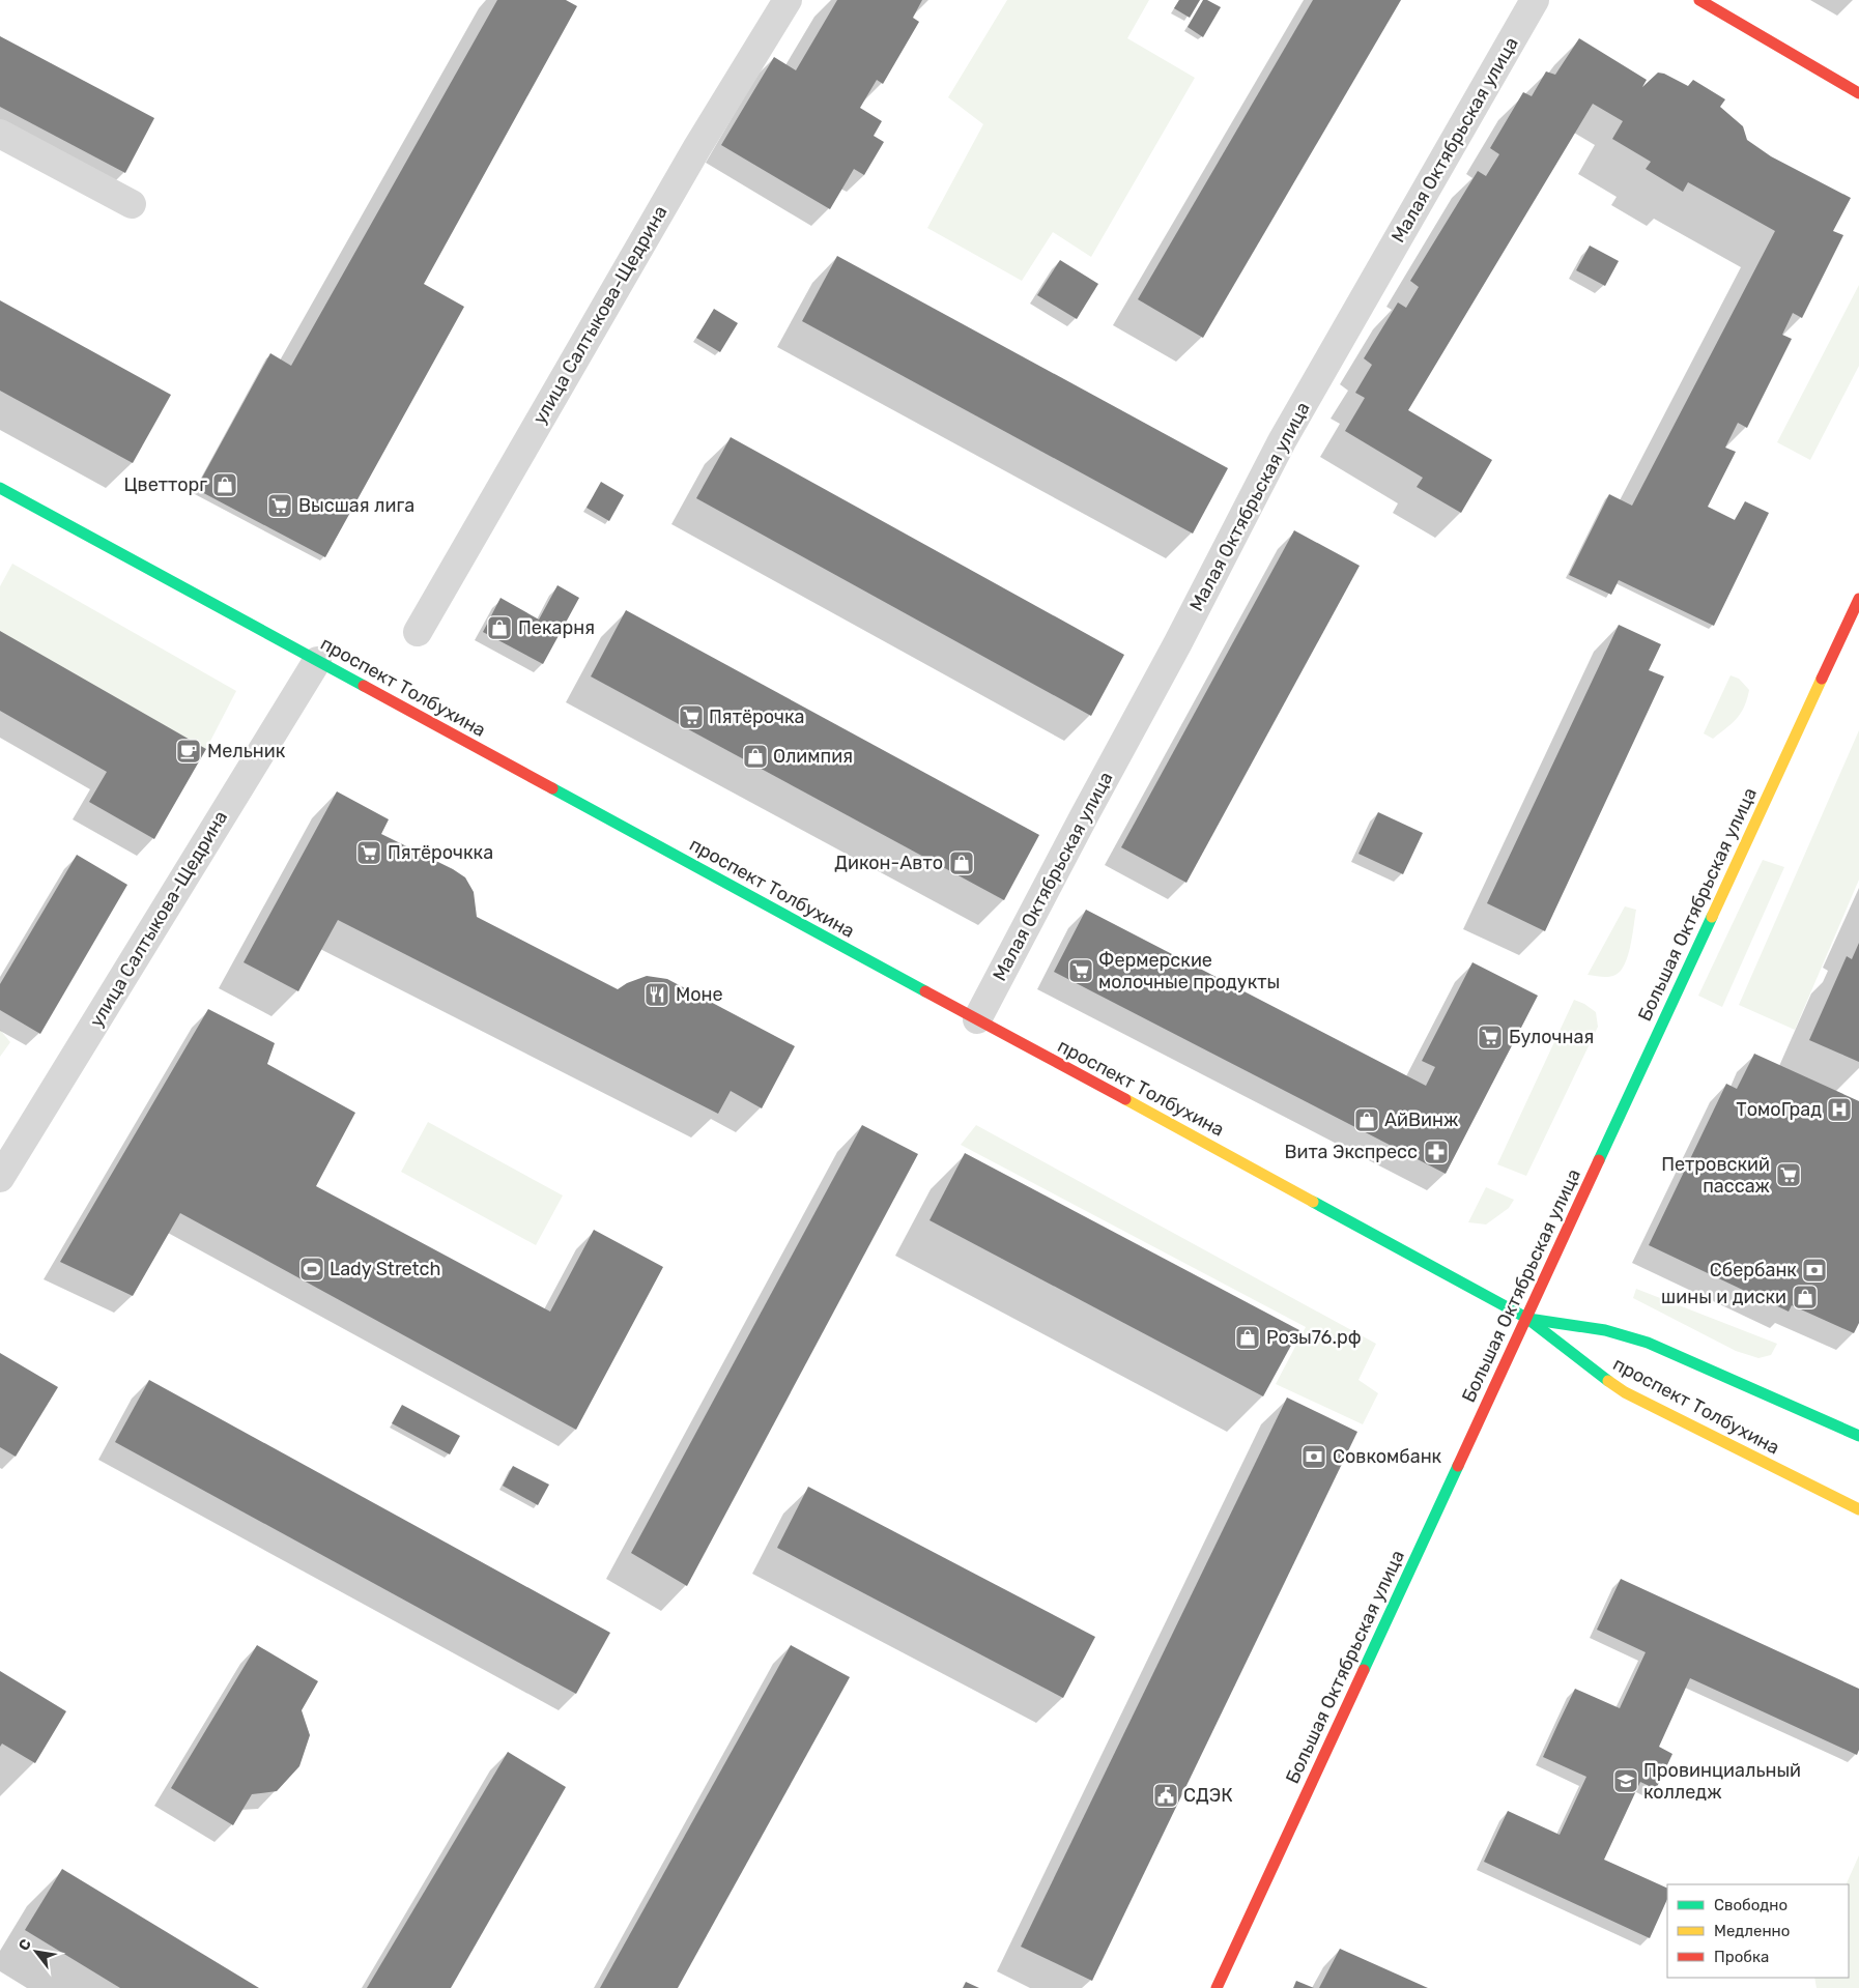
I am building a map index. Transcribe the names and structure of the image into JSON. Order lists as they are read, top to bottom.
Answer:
{
  "streets": {
    "main road": ["проспект Толбухина", "Большая Октябрьская улица"],
    "street": ["Малая Октябрьская улица", "улица Салтыкова-Щедрина"]
  },
  "crossings": [
    ["Малая Октябрьская улица", "проспект Толбухина"],
    ["улица Салтыкова-Щедрина", "проспект Толбухина"],
    ["проспект Толбухина", "Большая Октябрьская улица"]
  ],
  "places": {
    "shop": [
      "Цветторг",
      "Пекарня",
      "Олимпия",
      "Дикон-Авто",
      "АйВинж",
      "шины и диски",
      "Розы76.рф"
    ],
    "supermarket": [
      "Высшая лига",
      "Пятёрочка",
      "Пятёрочкка",
      "Фермерские молочные продукты",
      "Булочная",
      "Петровский пассаж"
    ],
    "cafe": ["Мельник"],
    "restaurant": ["Моне"],
    "hospital": ["ТомоГрад"],
    "pharmacy": ["Вита Экспресс"],
    "sports": ["Lady Stretch"],
    "bank": ["Сбербанк", "Совкомбанк"],
    "school or university": ["Провинциальный колледж"],
    "public building": ["СДЭК"]
  },
  "legend": ["Свободно", "Медленно", "Пробка"],
  "north": "top left"
}
